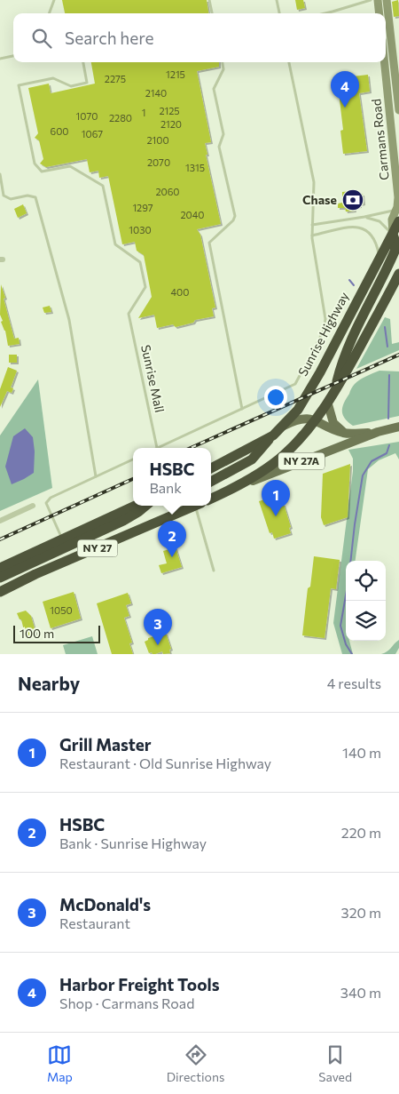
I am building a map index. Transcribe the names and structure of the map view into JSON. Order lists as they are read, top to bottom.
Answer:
{
  "streets": {
    "highway": ["Sunrise Highway", "NY 27"],
    "main road": ["NY 27A"],
    "street": ["Carmans Road"],
    "lane": ["Sunrise Mall"]
  },
  "crossings": [
    ["Carmans Road", "Sunrise Highway"]
  ],
  "places": {
    "bank": ["Chase"]
  },
  "house_numbers": [
    "1215",
    "2275",
    "2140",
    "2125",
    "1",
    "1070",
    "2280",
    "2120",
    "600",
    "1067",
    "2100",
    "2070",
    "1315",
    "2060",
    "1297",
    "2040",
    "1030",
    "400",
    "1050"
  ],
  "scale_bar": "100 m",
  "page": {
    "search": "Search here",
    "pins": [
      "4",
      "1",
      "2",
      "3"
    ],
    "popup": ["HSBC", "Bank"],
    "scale": "100 m",
    "heading": ["Nearby", "4 results"],
    "list": [
      {
        "mark": "1",
        "name": "Grill Master",
        "note": "Restaurant · Old Sunrise Highway",
        "value": "140 m"
      },
      {
        "mark": "2",
        "name": "HSBC",
        "note": "Bank · Sunrise Highway",
        "value": "220 m"
      },
      {
        "mark": "3",
        "name": "McDonald's",
        "note": "Restaurant",
        "value": "320 m"
      },
      {
        "mark": "4",
        "name": "Harbor Freight Tools",
        "note": "Shop · Carmans Road",
        "value": "340 m"
      }
    ],
    "nav": ["Map", "Directions", "Saved"]
  }
}
